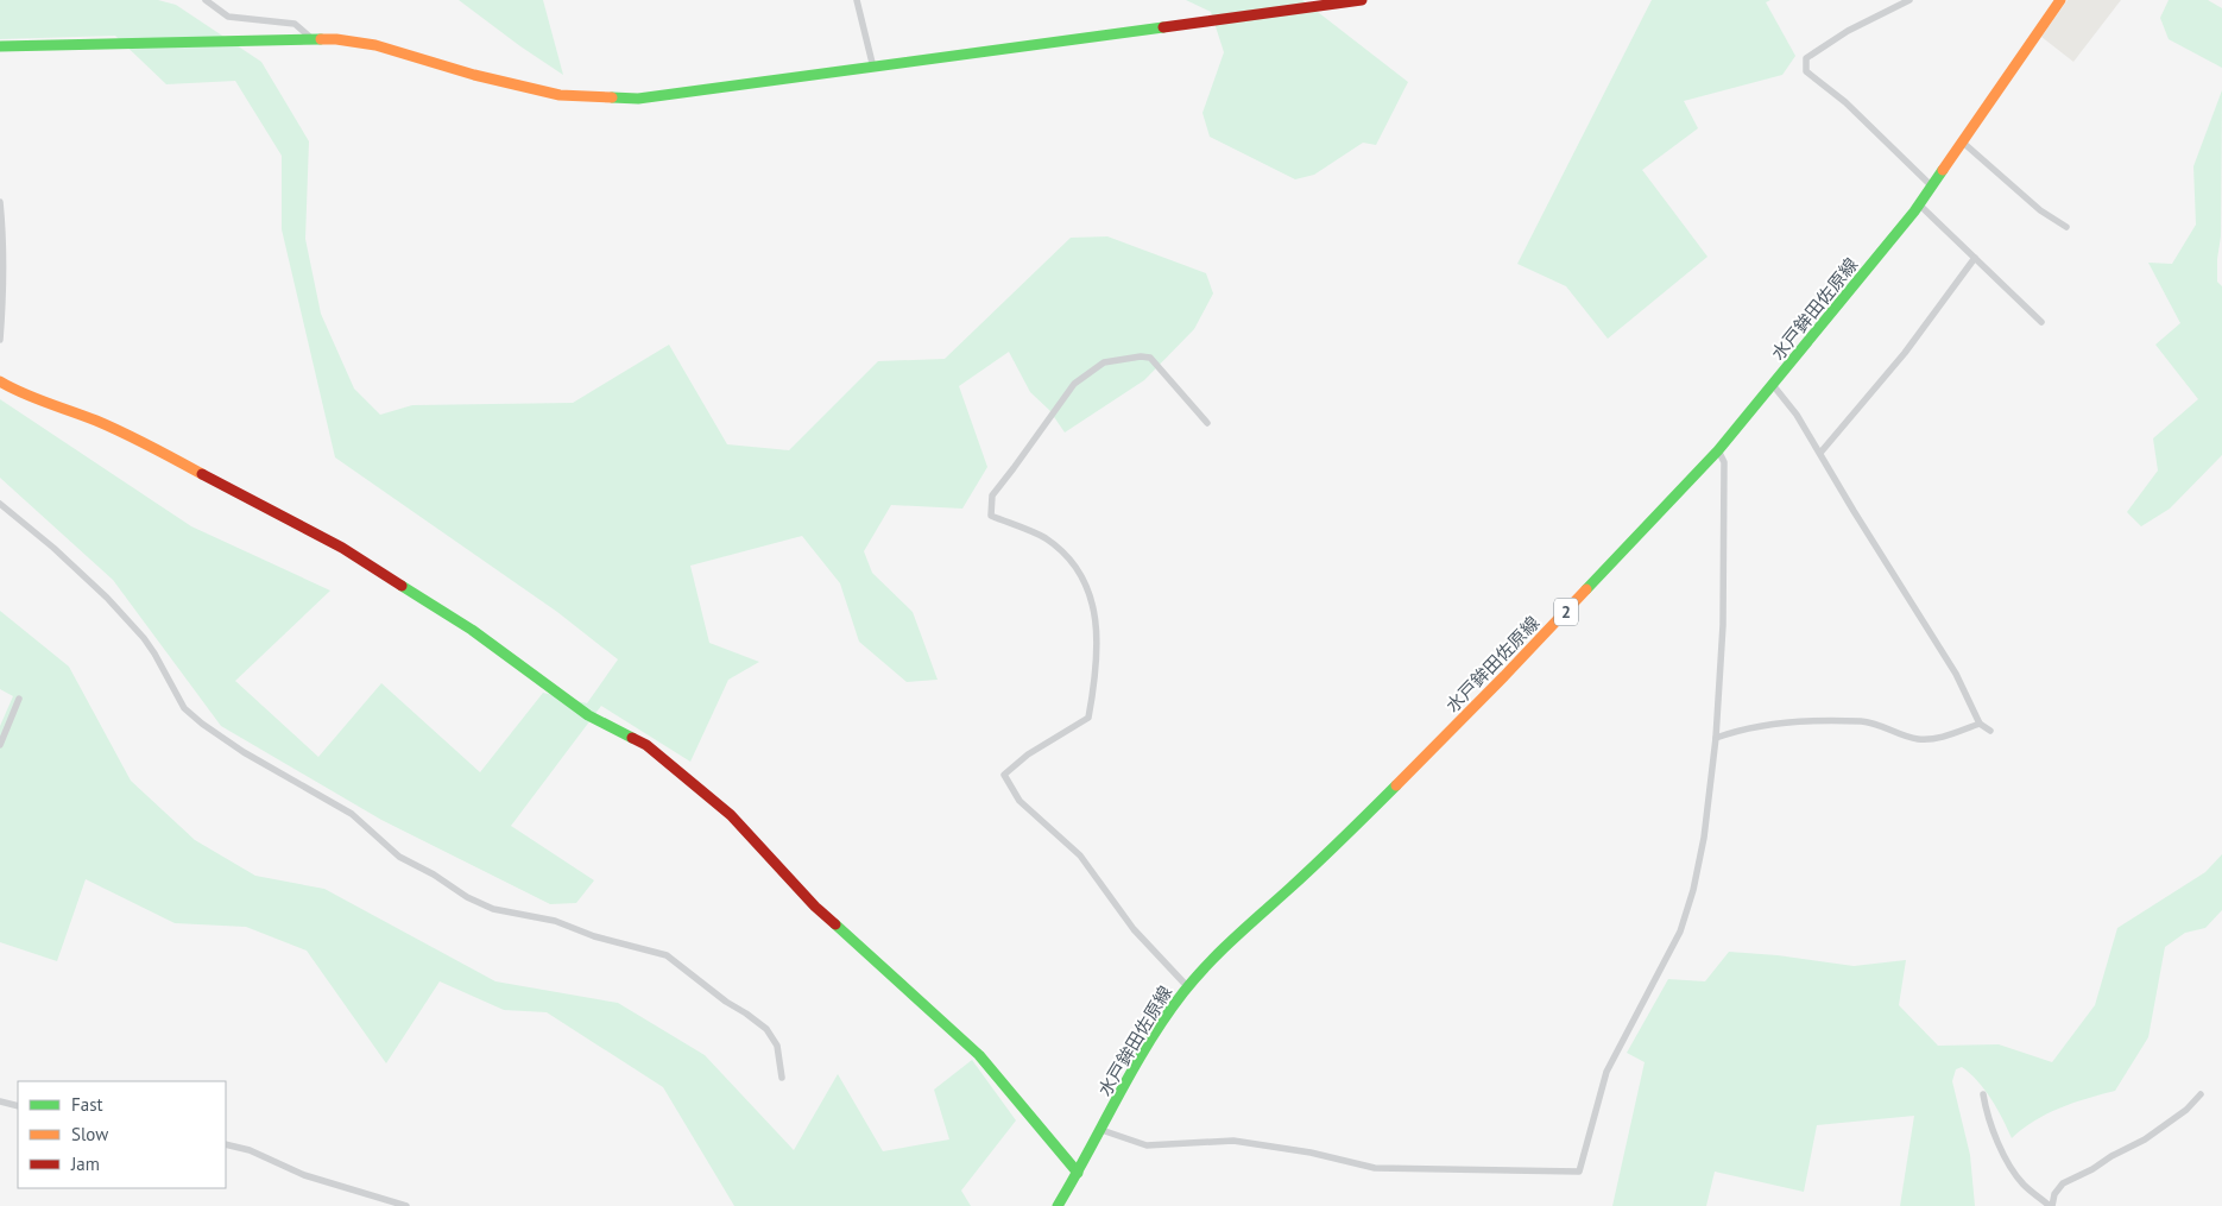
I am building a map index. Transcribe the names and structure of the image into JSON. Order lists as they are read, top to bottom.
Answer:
{
  "streets": {
    "street": ["水戸鉾田佐原線", "2"]
  },
  "legend": ["Fast", "Slow", "Jam"]
}
